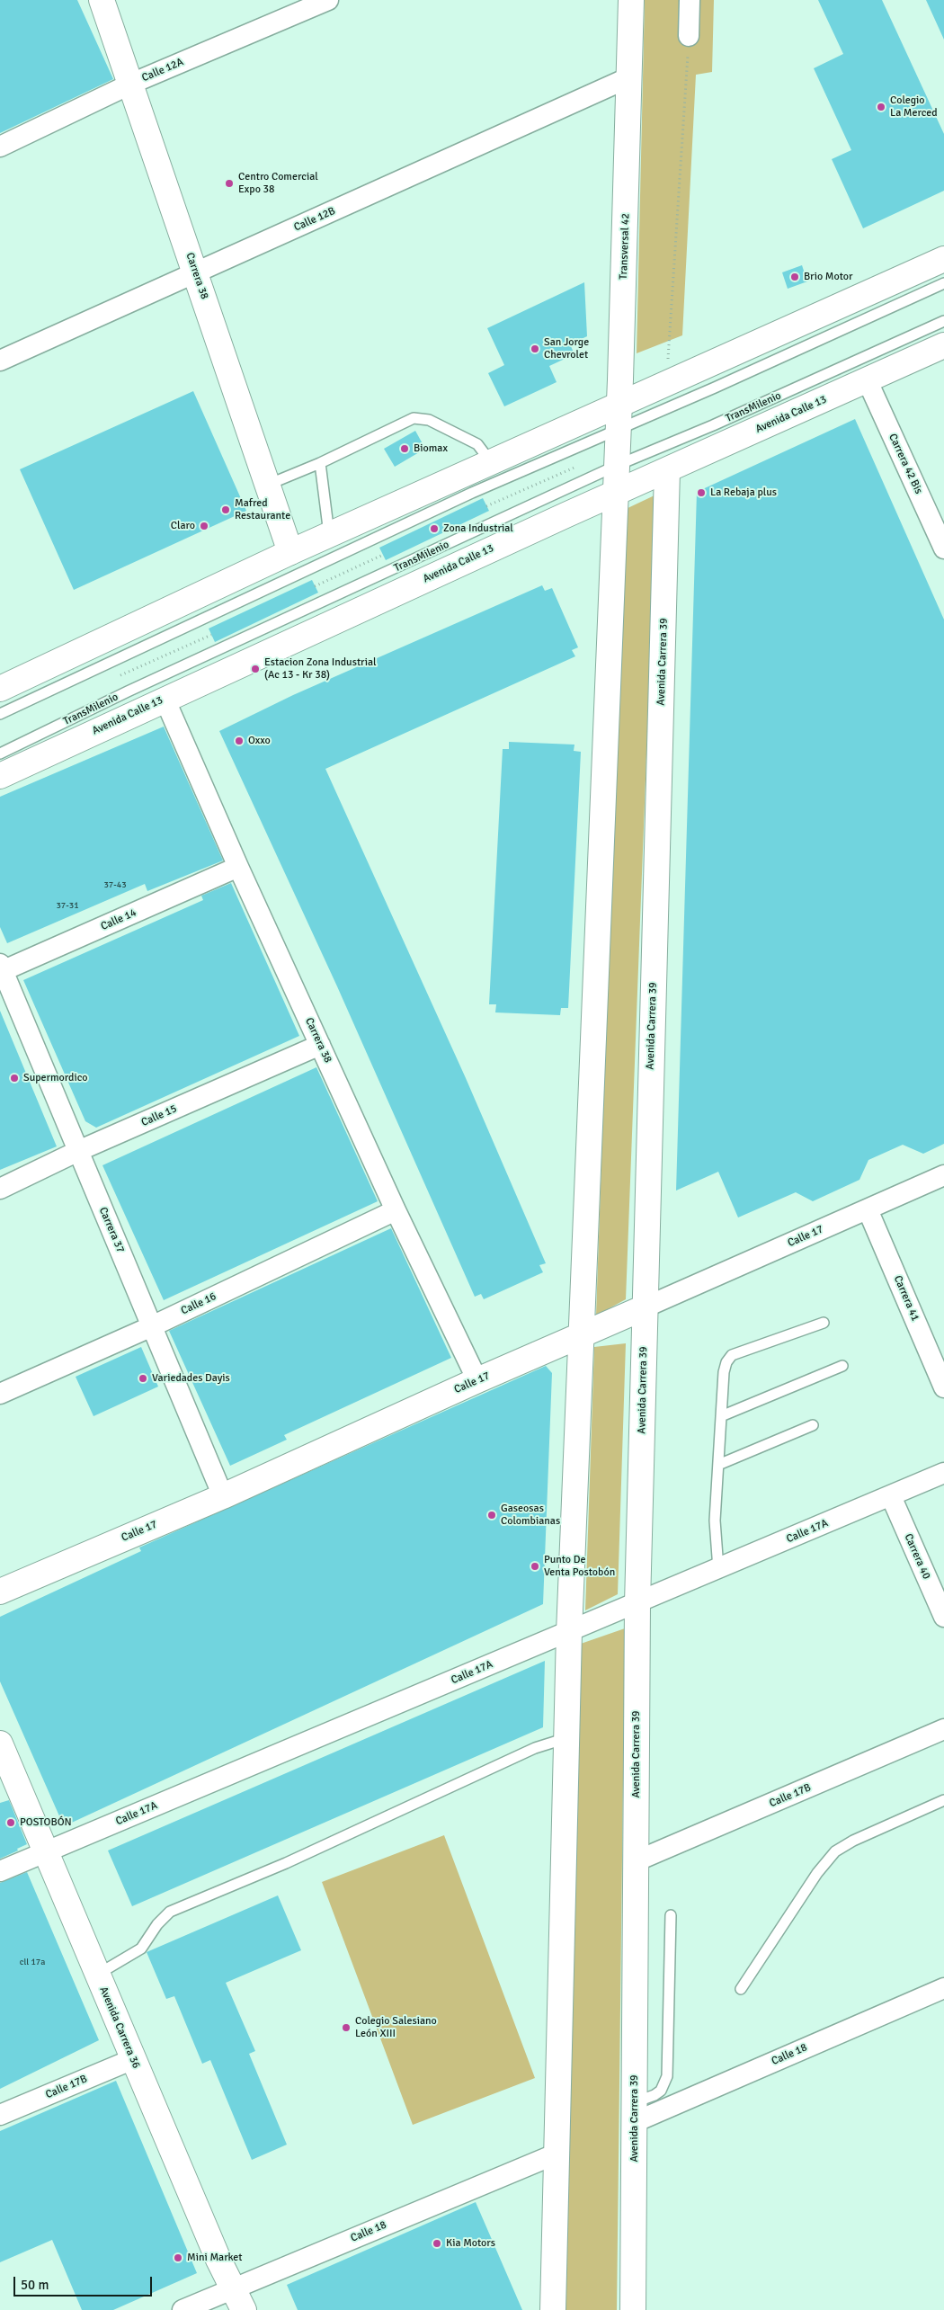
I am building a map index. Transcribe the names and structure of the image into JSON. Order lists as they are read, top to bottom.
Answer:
{
  "streets": {
    "street": [
      "Calle 12A",
      "Calle 12B",
      "Transversal 42",
      "Carrera 38",
      "Avenida Calle 13",
      "Carrera 42 Bis",
      "Avenida Carrera 39",
      "Calle 14",
      "Calle 15",
      "Carrera 37",
      "Calle 17",
      "Carrera 41",
      "Calle 16",
      "Calle 17A",
      "Carrera 40",
      "Calle 17B",
      "Avenida Carrera 36",
      "Calle 18"
    ],
    "lane": ["TransMilenio"]
  },
  "crossings": [
    ["Calle 12A", "Carrera 38"],
    ["Calle 12B", "Transversal 42"],
    ["Calle 12B", "Carrera 38"],
    ["Transversal 42", "TransMilenio"],
    ["Transversal 42", "Avenida Calle 13"],
    ["Carrera 38", "Avenida Calle 13"],
    ["Carrera 38", "Calle 14"],
    ["Carrera 38", "Calle 15"],
    ["Carrera 38", "Calle 17"],
    ["Carrera 38", "Calle 16"],
    ["Avenida Calle 13", "Carrera 42 Bis"],
    ["Avenida Calle 13", "Avenida Carrera 39"],
    ["Avenida Carrera 39", "Calle 17"],
    ["Avenida Carrera 39", "Calle 17A"],
    ["Avenida Carrera 39", "Calle 17B"],
    ["Avenida Carrera 39", "Calle 18"],
    ["Calle 14", "Carrera 37"],
    ["Calle 15", "Carrera 37"],
    ["Carrera 37", "Calle 17"],
    ["Carrera 37", "Calle 16"],
    ["Calle 17", "Carrera 41"],
    ["Calle 17A", "Carrera 40"],
    ["Calle 17A", "Avenida Carrera 36"],
    ["Calle 17B", "Avenida Carrera 36"],
    ["Avenida Carrera 36", "Calle 18"]
  ],
  "places": [
    "Colegio La Merced",
    "Centro Comercial Expo 38",
    "Brio Motor",
    "San Jorge Chevrolet",
    "Biomax",
    "La Rebaja plus",
    "Mafred Restaurante",
    "Claro",
    "Zona Industrial",
    "Estacion Zona Industrial (Ac 13 - Kr 38)",
    "Oxxo",
    "Supermordico",
    "Variedades Dayis",
    "Gaseosas Colombianas",
    "Punto De Venta Postobón",
    "POSTOBÓN",
    "Colegio Salesiano León XIII",
    "Kia Motors",
    "Mini Market"
  ],
  "house_numbers": ["37-43", "37-31", "cll 17a"],
  "scale_bar": "50 m"
}
